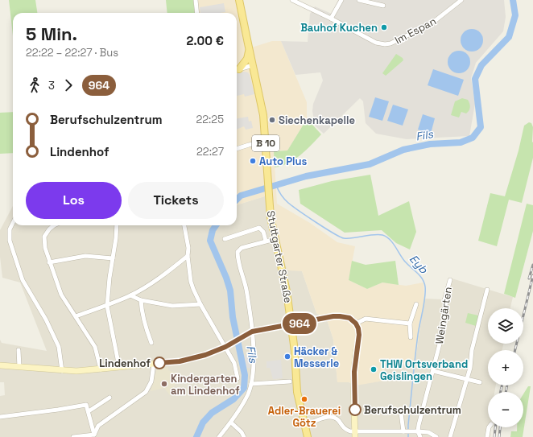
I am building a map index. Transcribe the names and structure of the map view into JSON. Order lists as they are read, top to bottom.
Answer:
{
  "streets": {
    "main road": ["B 10", "Stuttgarter Straße"],
    "street": ["Im Espan", "Weingärten"]
  },
  "water": ["Fils", "Eyb"],
  "places": [
    "Bauhof Kuchen",
    "Siechenkapelle",
    "Auto Plus",
    "Häcker & Messerle",
    "Lindenhof",
    "THW Ortsverband Geislingen",
    "Kindergarten am Lindenhof",
    "Adler-Brauerei Götz",
    "Berufschulzentrum"
  ],
  "lines": ["bus line 964"],
  "page": {
    "on_map": "964",
    "heading": ["5 Min.", "22:22 – 22:27 · Bus", "2.00 €"],
    "legs": ["3", "964"],
    "list": [
      {
        "name": "Berufschulzentrum",
        "value": "22:25"
      },
      {
        "name": "Lindenhof",
        "value": "22:27"
      }
    ],
    "buttons": ["Los", "Tickets"],
    "map_buttons": ["+", "−"]
  }
}
